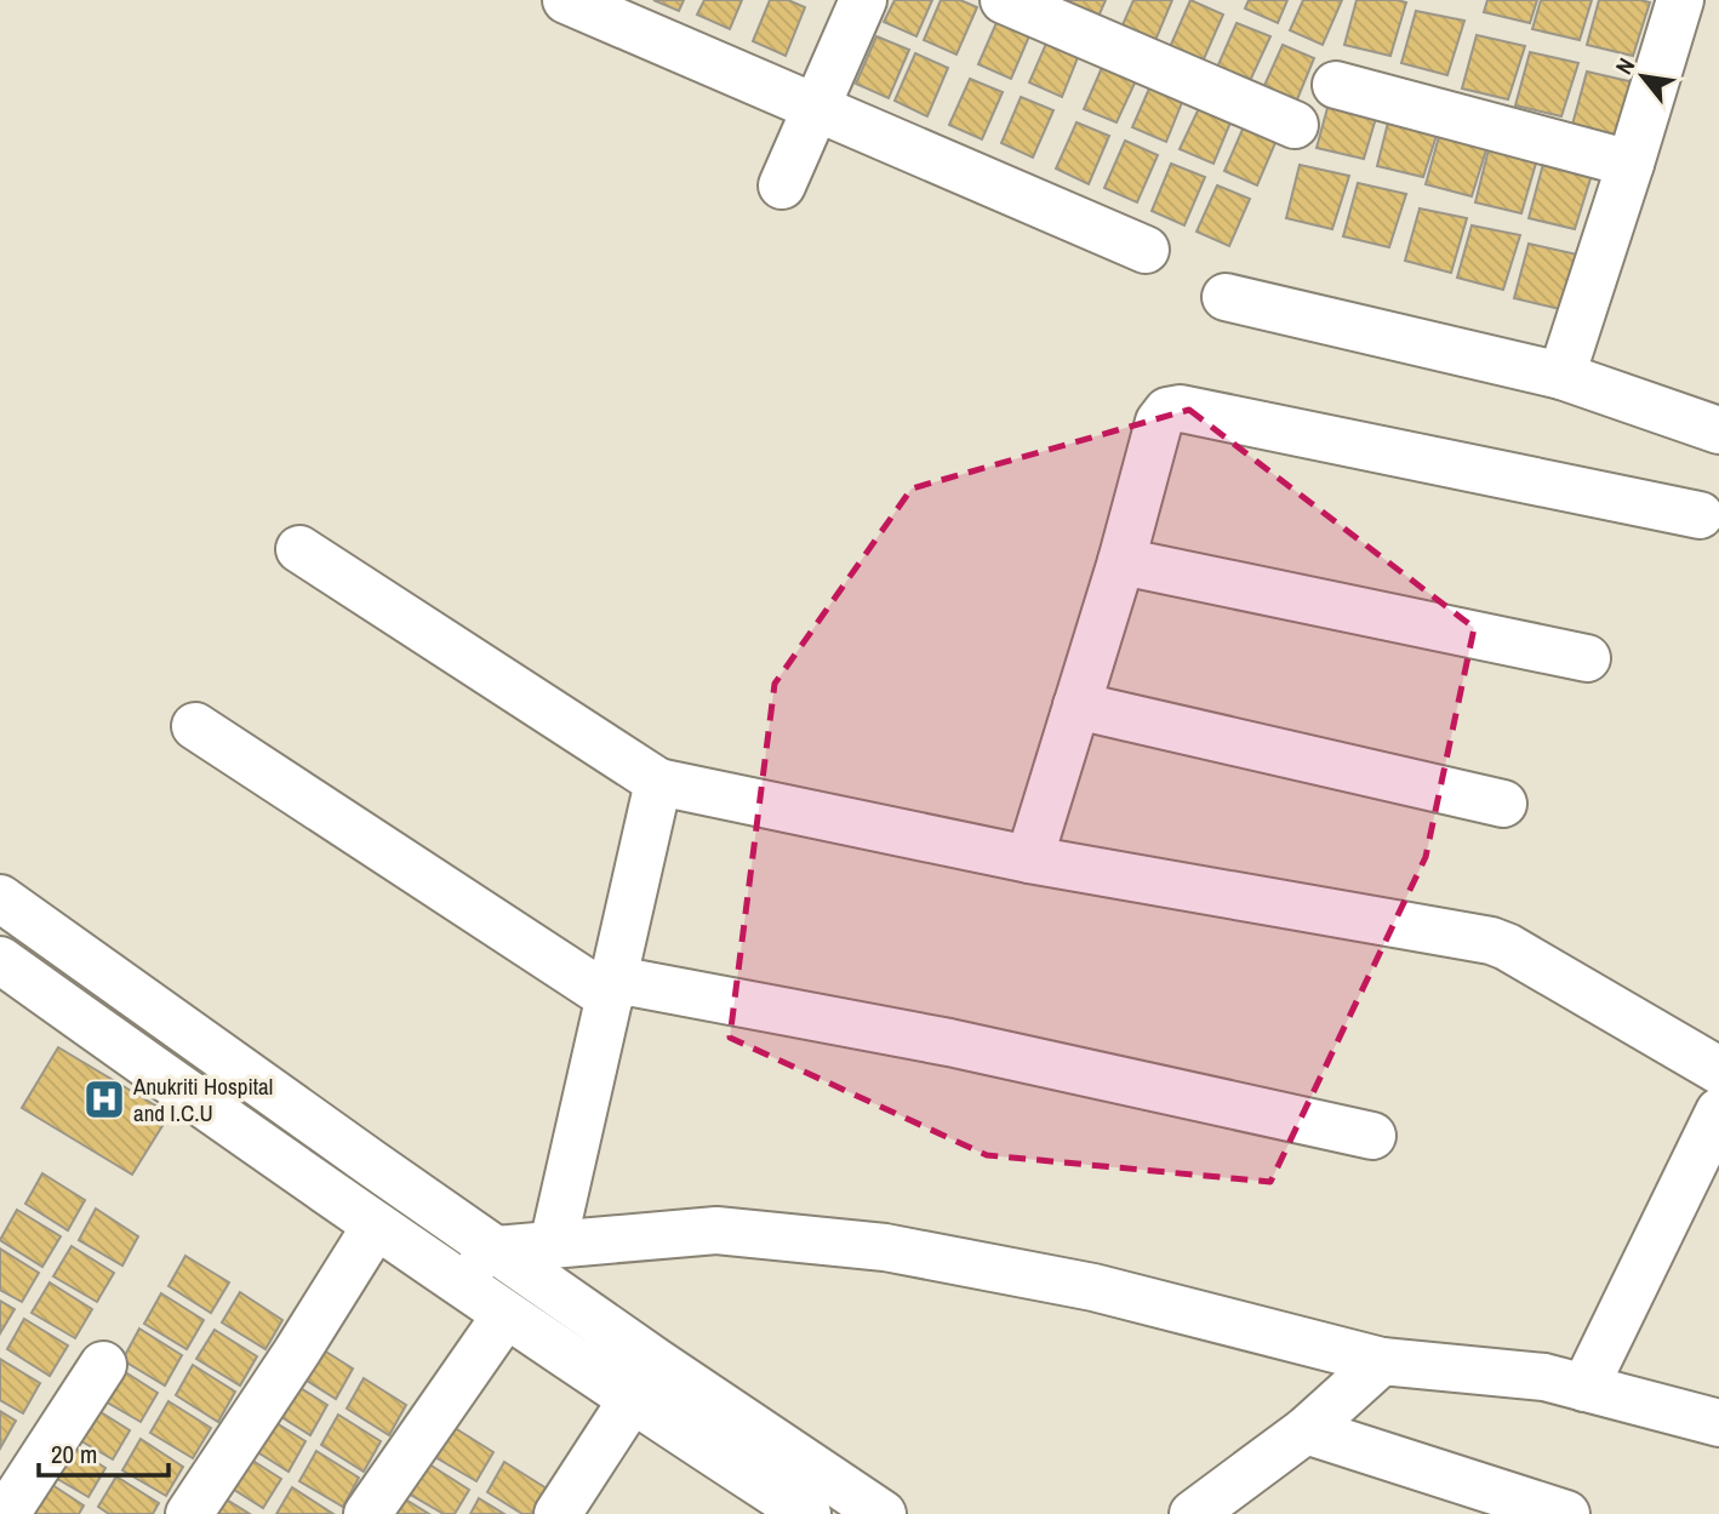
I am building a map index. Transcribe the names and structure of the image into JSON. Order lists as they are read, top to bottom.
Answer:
{
  "places": {
    "hospital": ["Anukriti Hospital and I.C.U"]
  },
  "scale_bar": "20 m",
  "north": "top left"
}
